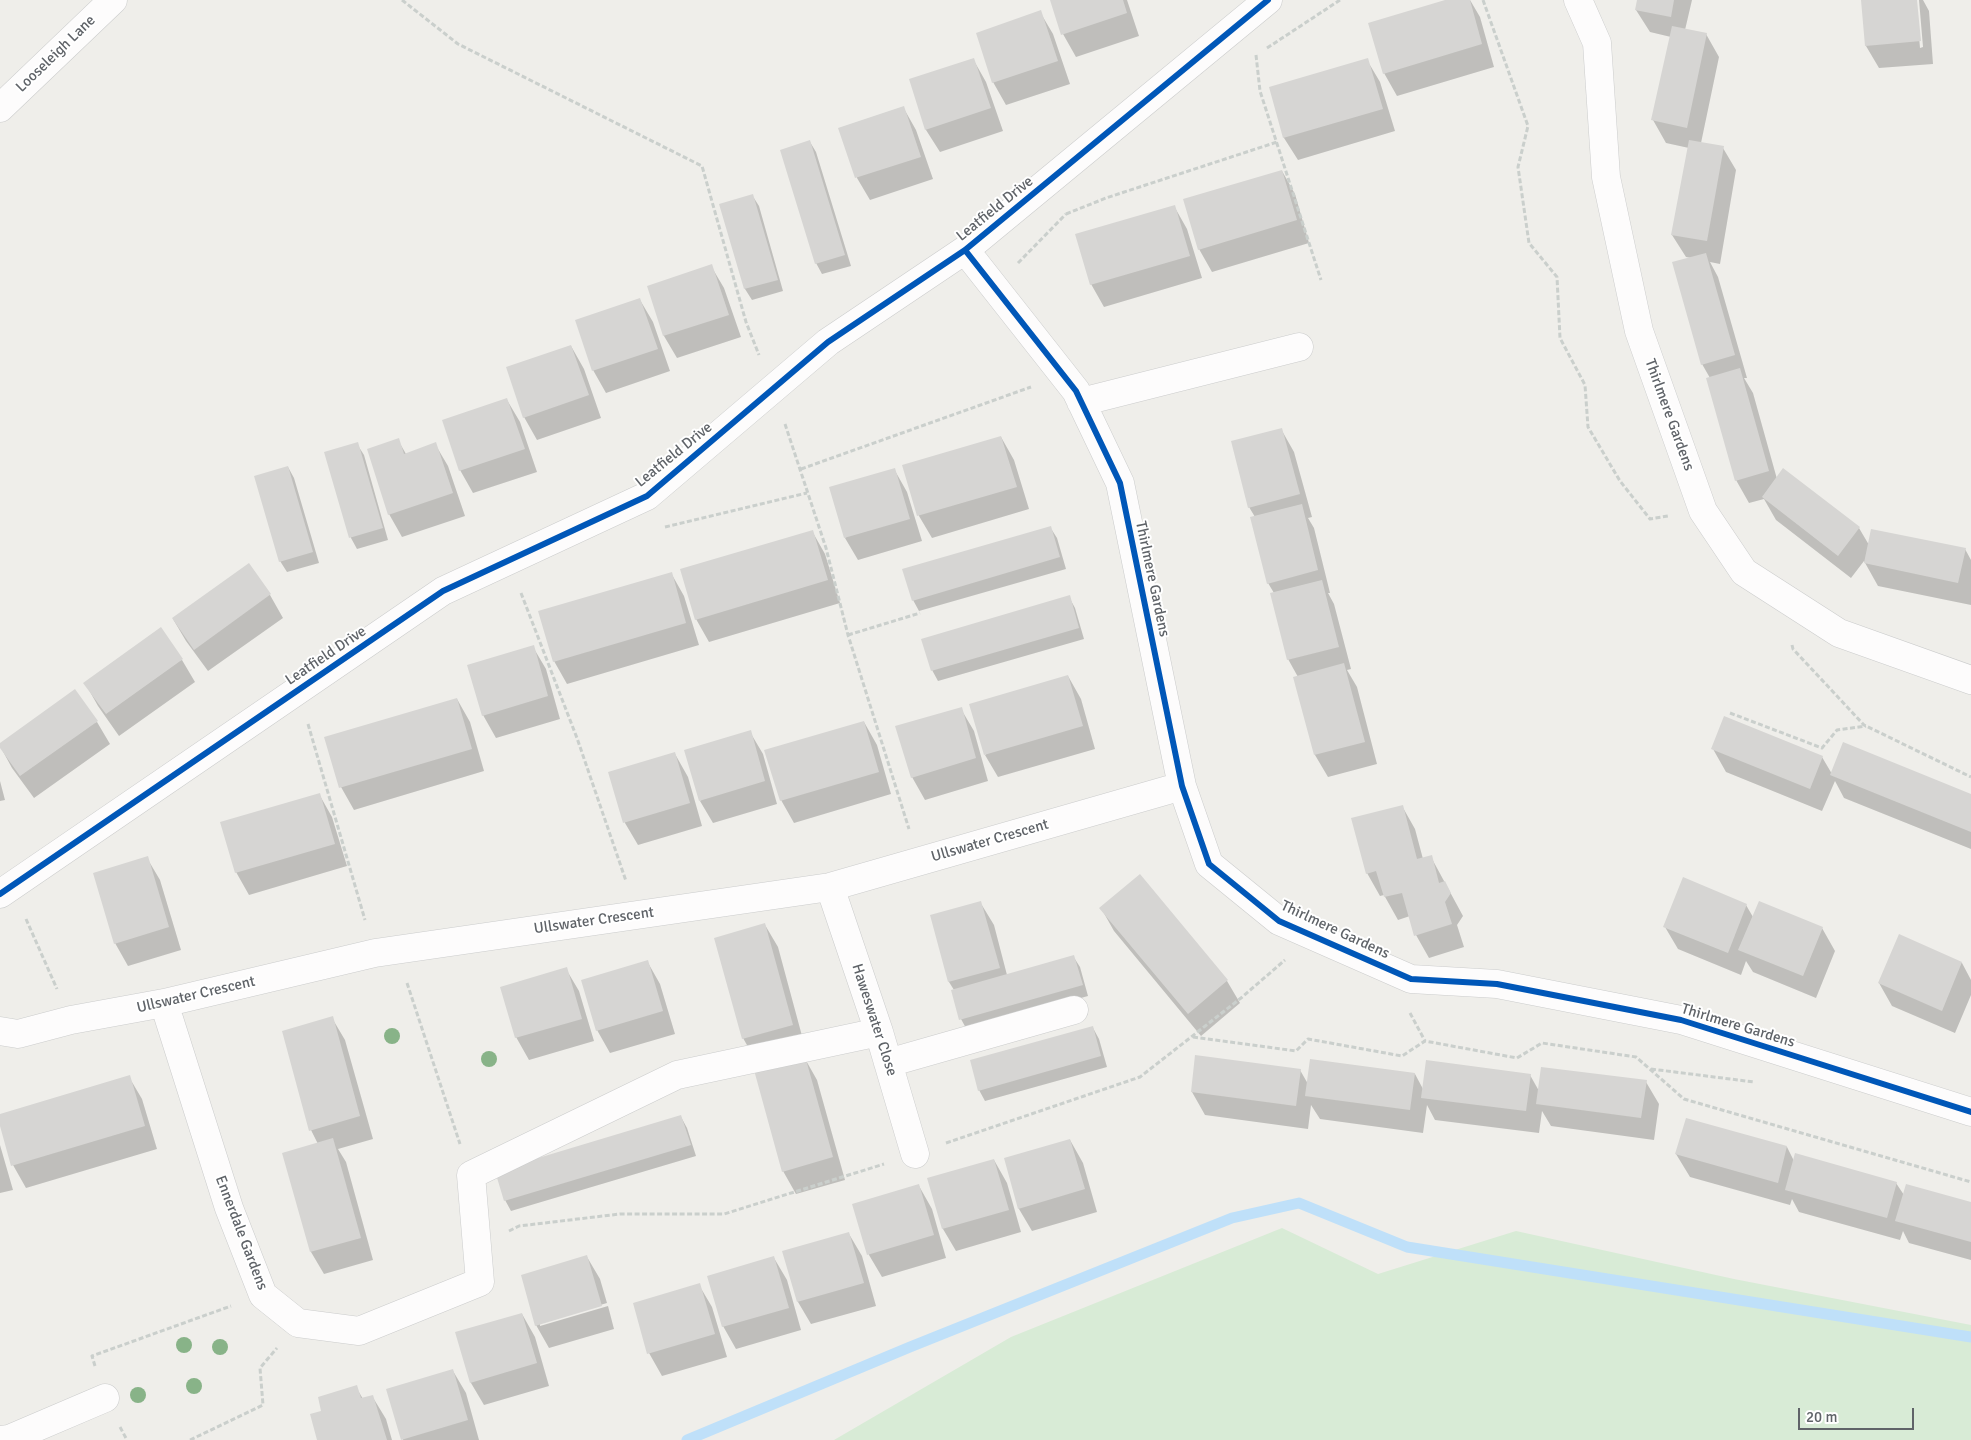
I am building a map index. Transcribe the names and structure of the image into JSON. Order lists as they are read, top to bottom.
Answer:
{
  "streets": {
    "street": [
      "Looseleigh Lane",
      "Leatfield Drive",
      "Thirlmere Gardens",
      "Ullswater Crescent",
      "Haweswater Close",
      "Ennerdale Gardens"
    ]
  },
  "crossings": [
    ["Leatfield Drive", "Thirlmere Gardens"],
    ["Thirlmere Gardens", "Ullswater Crescent"],
    ["Ullswater Crescent", "Haweswater Close"],
    ["Ullswater Crescent", "Ennerdale Gardens"]
  ],
  "scale_bar": "20 m"
}
